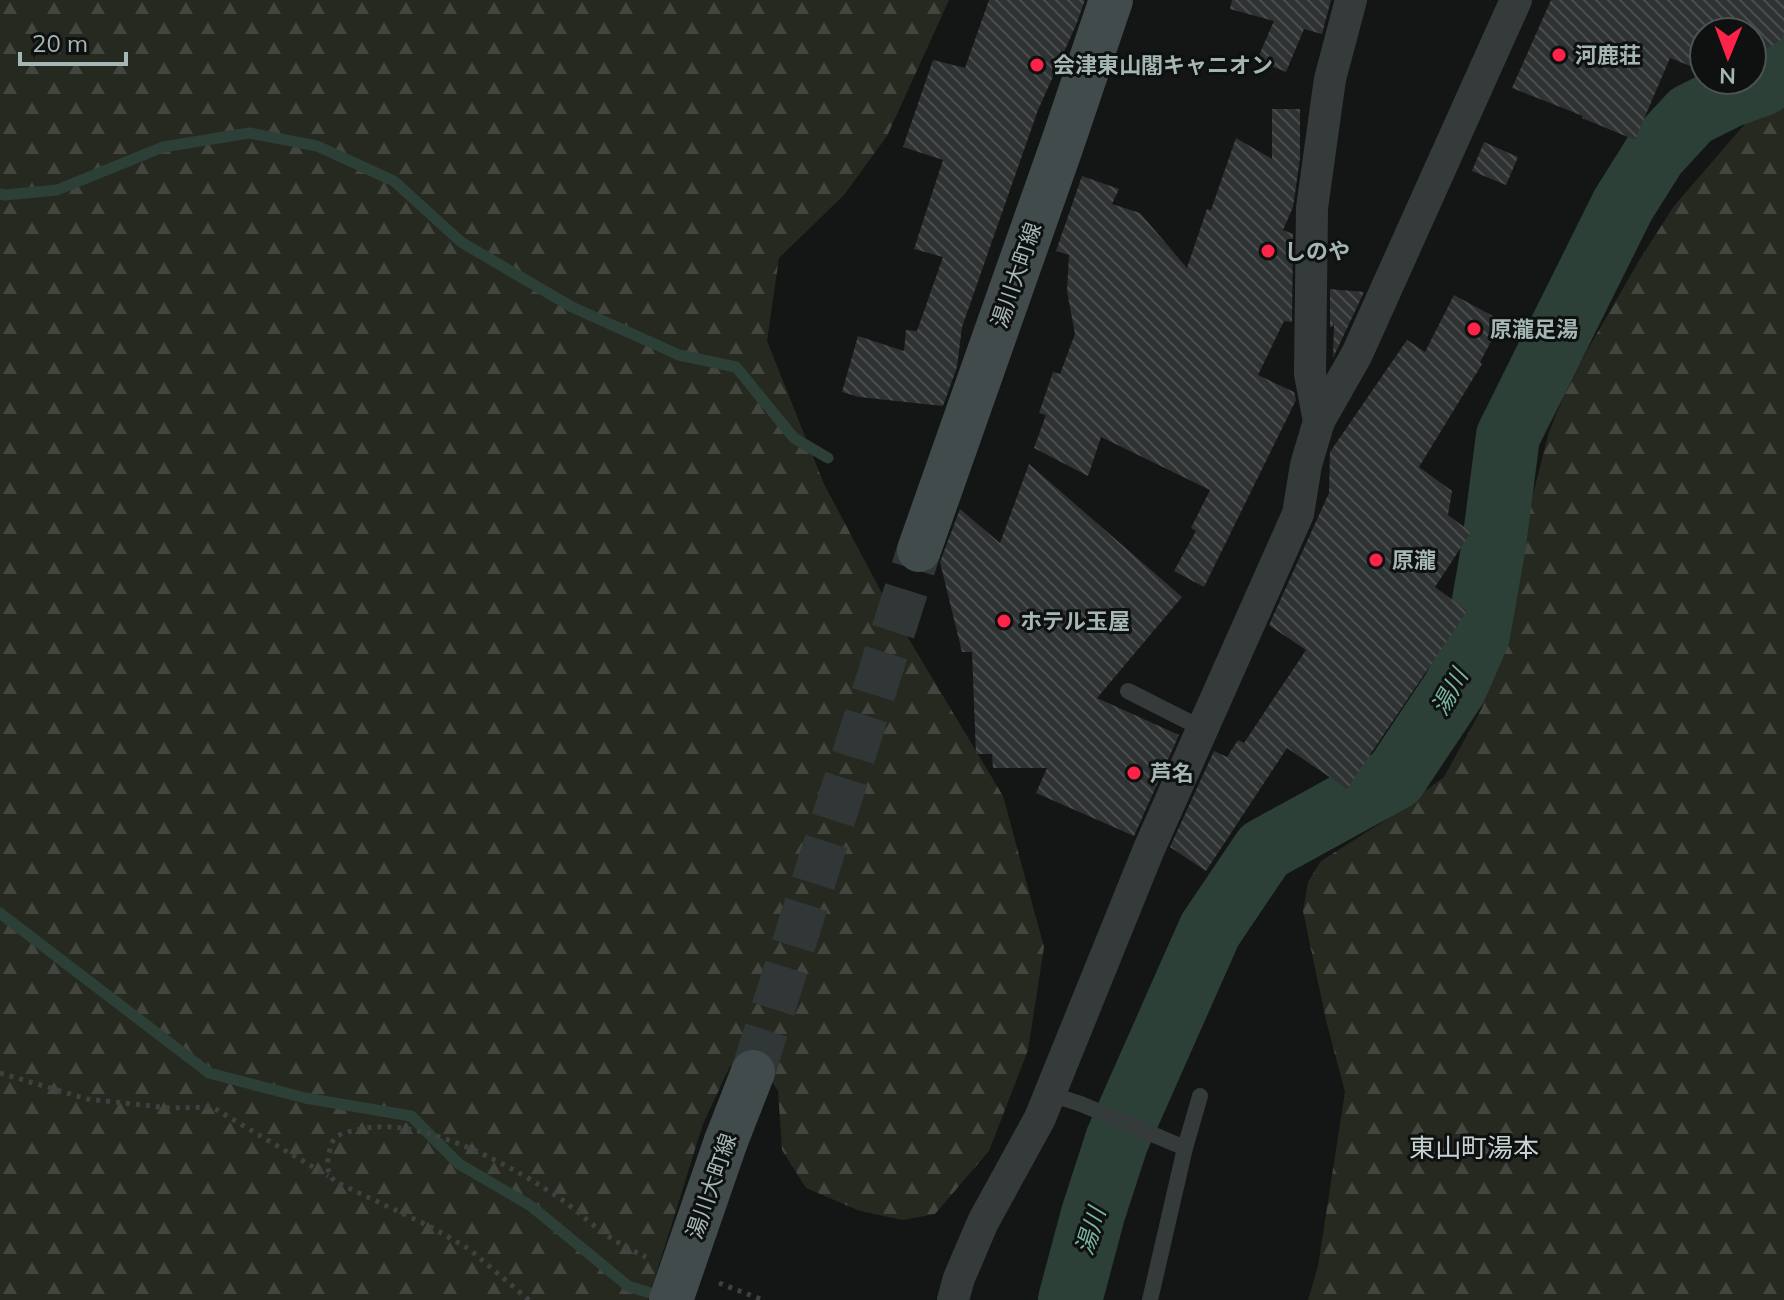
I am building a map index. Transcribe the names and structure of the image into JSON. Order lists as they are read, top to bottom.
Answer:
{
  "streets": {
    "main road": ["湯川大町線"]
  },
  "districts": ["東山町湯本"],
  "water": ["湯川"],
  "places": [
    "河鹿荘",
    "会津東山閣キャニオン",
    "しのや",
    "原瀧足湯",
    "原瀧",
    "ホテル玉屋",
    "芦名"
  ],
  "scale_bar": "20 m",
  "north": "bottom"
}
